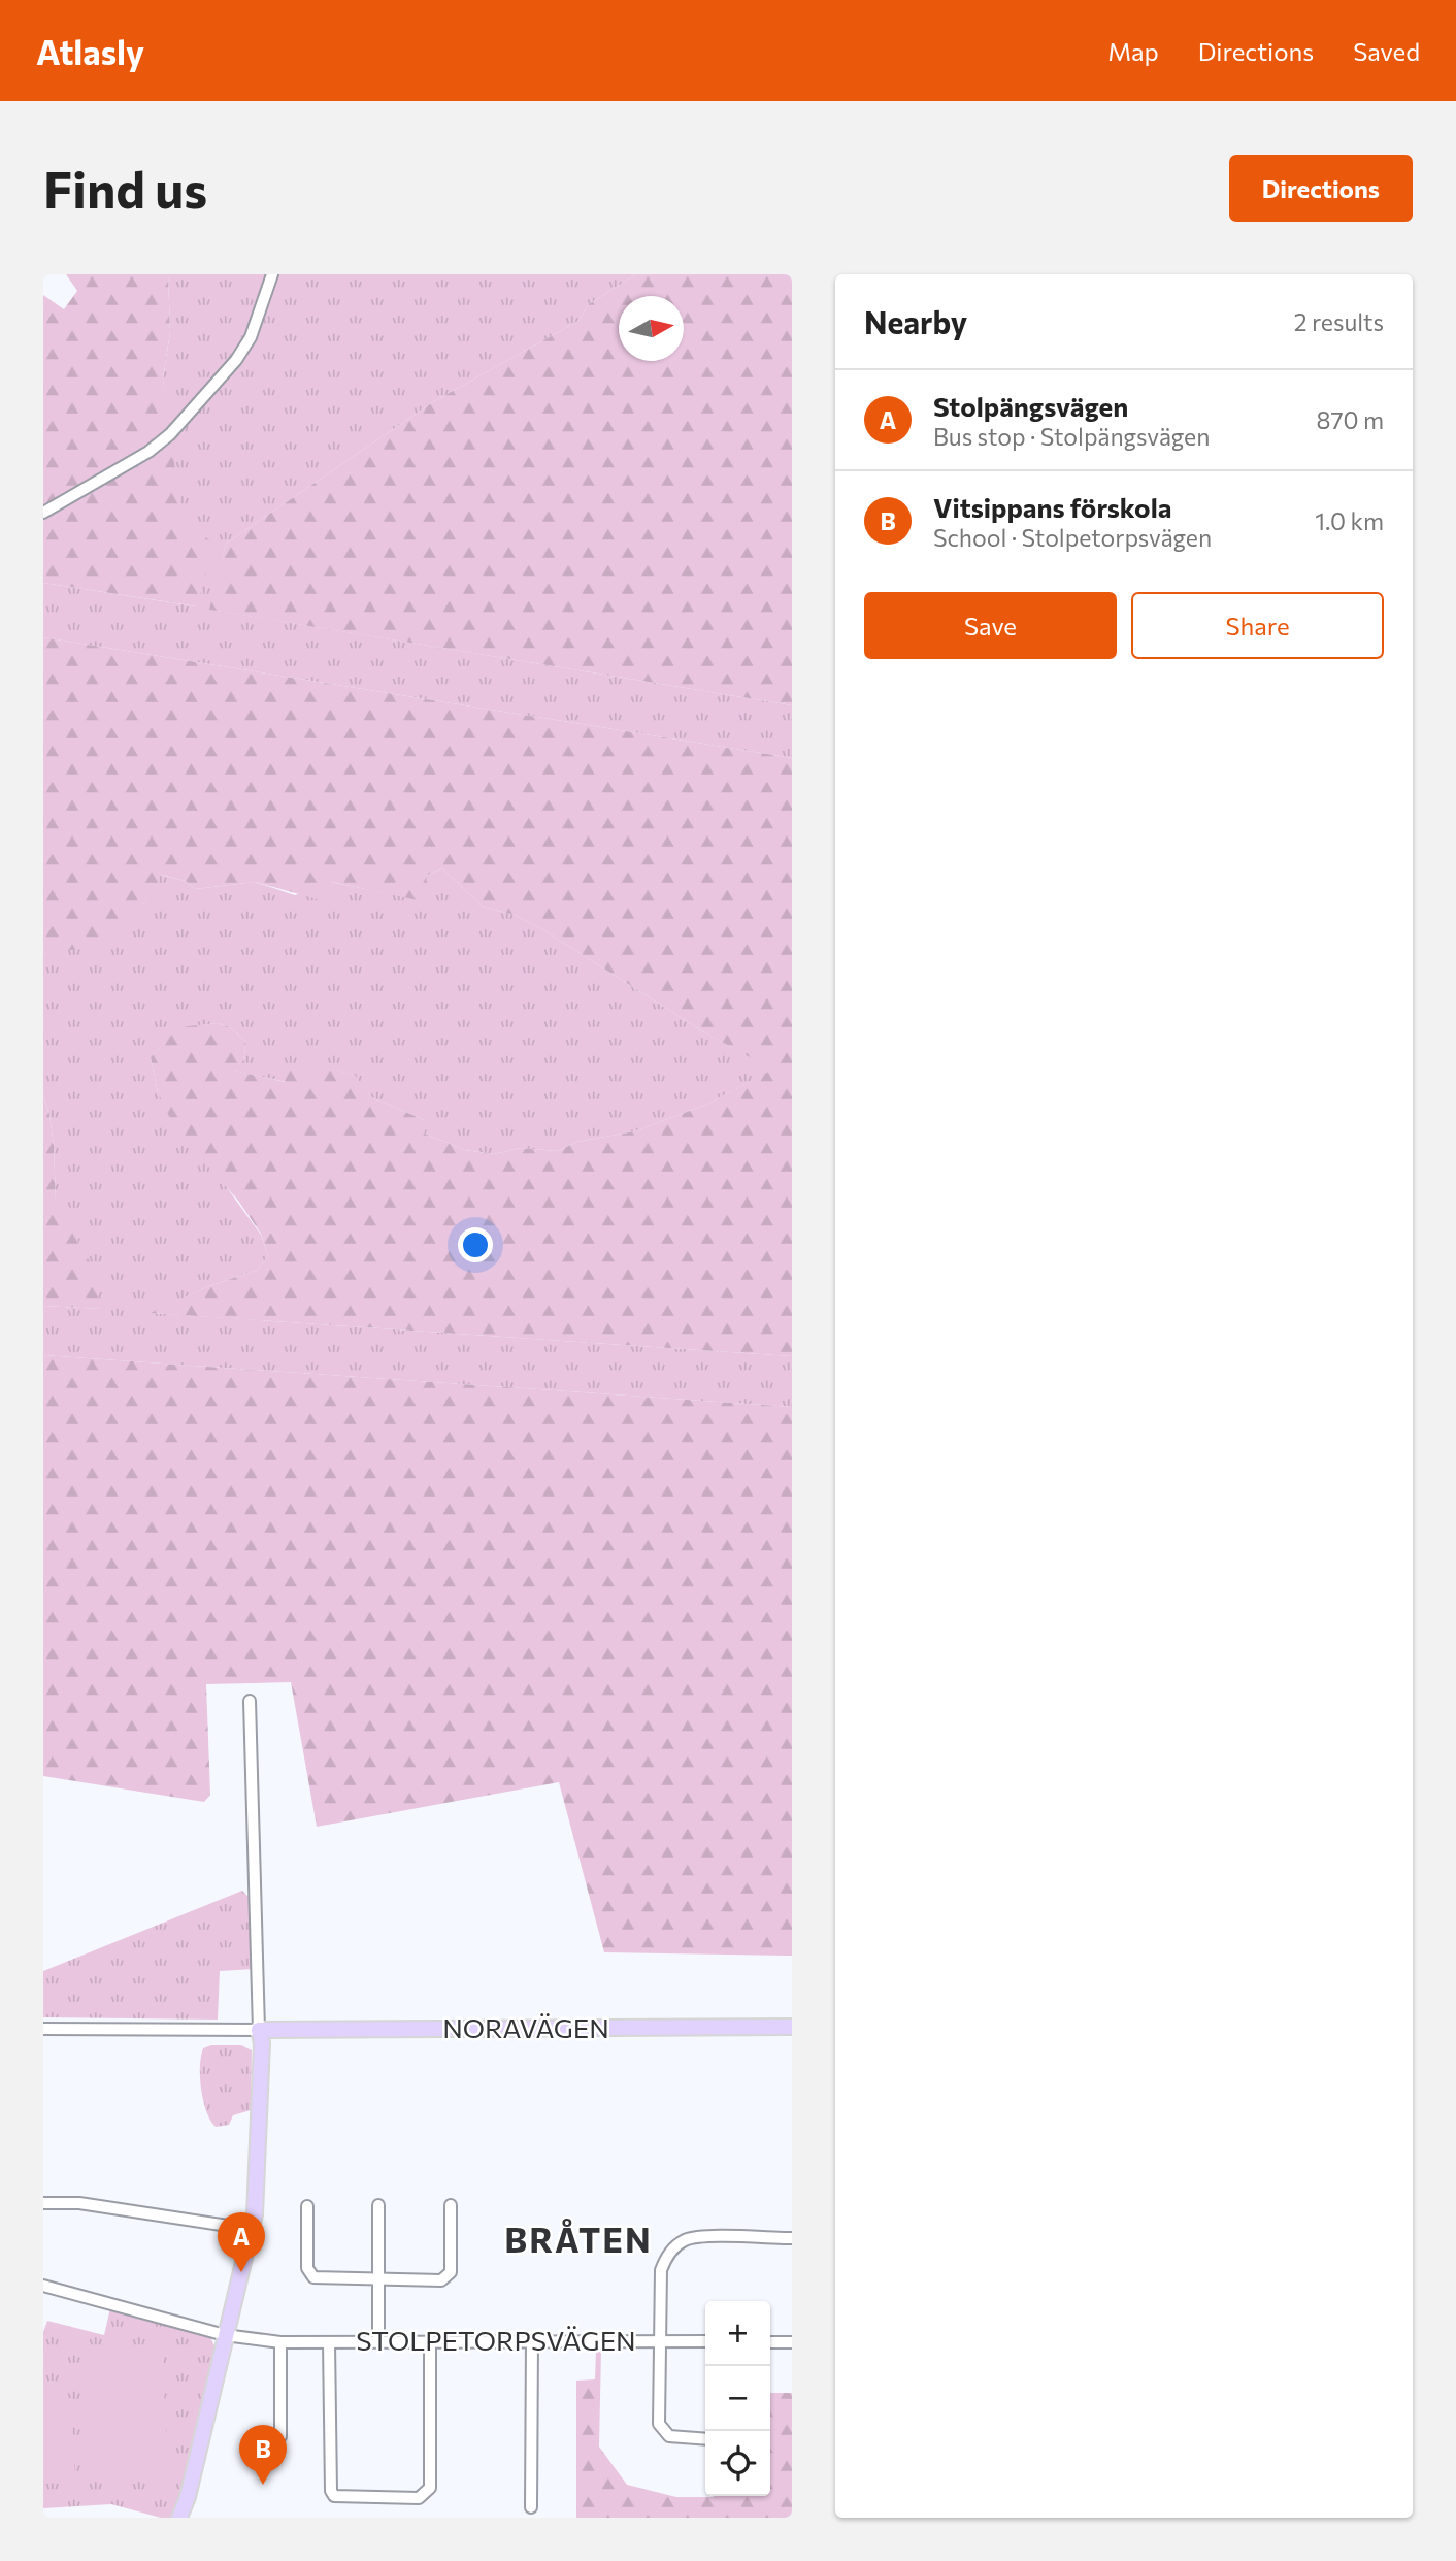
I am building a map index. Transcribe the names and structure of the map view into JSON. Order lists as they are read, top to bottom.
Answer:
{
  "streets": {
    "main road": ["NORAVÄGEN"],
    "street": ["STOLPETORPSVÄGEN"]
  },
  "districts": ["BRÅTEN"],
  "north": "right",
  "page": {
    "header": "Atlasly",
    "nav": ["Map", "Directions", "Saved"],
    "buttons": [
      "Directions",
      ["Save", "Share"]
    ],
    "title": "Find us",
    "heading": ["Nearby", "2 results"],
    "list": [
      {
        "mark": "A",
        "name": "Stolpängsvägen",
        "note": "Bus stop · Stolpängsvägen",
        "value": "870 m"
      },
      {
        "mark": "B",
        "name": "Vitsippans förskola",
        "note": "School · Stolpetorpsvägen",
        "value": "1.0 km"
      }
    ],
    "pins": ["A", "B"],
    "map_buttons": ["+", "−"]
  }
}
